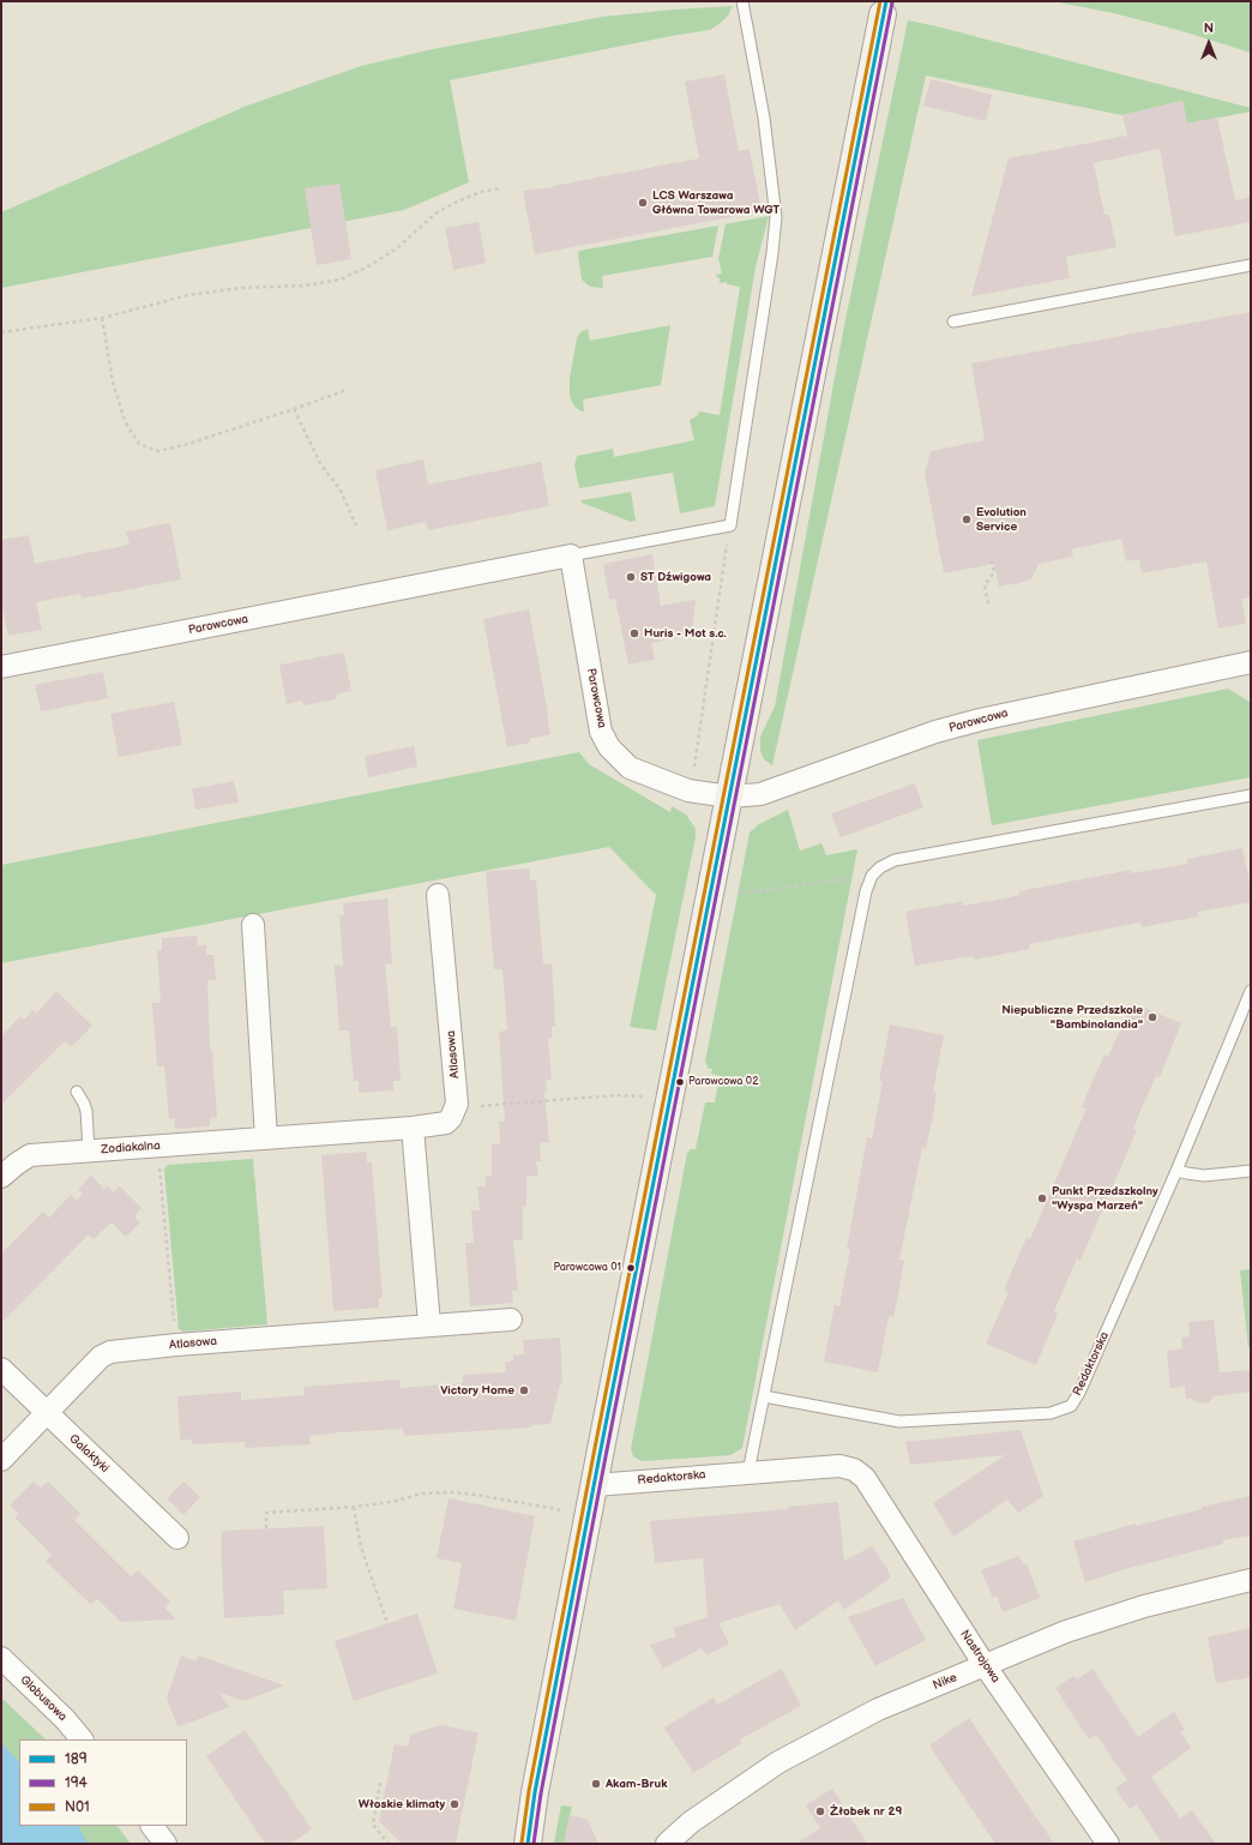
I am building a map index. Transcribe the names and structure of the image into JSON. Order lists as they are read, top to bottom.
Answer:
{
  "streets": {
    "street": [
      "Parowcowa",
      "Atlasowa",
      "Zodiakalna",
      "Redaktorska",
      "Galaktyki",
      "Nastrojowa",
      "Nike",
      "Globusowa"
    ]
  },
  "crossings": [
    ["Atlasowa", "Galaktyki"],
    ["Redaktorska", "Nastrojowa"],
    ["Nastrojowa", "Nike"]
  ],
  "places": [
    "LCS Warszawa Główna Towarowa WGT",
    "Evolution Service",
    "ST Dźwigowa",
    "Huris - Mot s.c.",
    "Niepubliczne Przedszkole \"Bambinolandia\"",
    "Parowcowa 02",
    "Punkt Przedszkolny \"Wyspa Marzeń\"",
    "Parowcowa 01",
    "Victory Home",
    "Akam-Bruk",
    "Włoskie klimaty",
    "Żłobek nr 29"
  ],
  "lines": ["transit line 189", "transit line N01", "transit line 194"],
  "legend": ["189", "194", "N01"],
  "north": "top"
}
